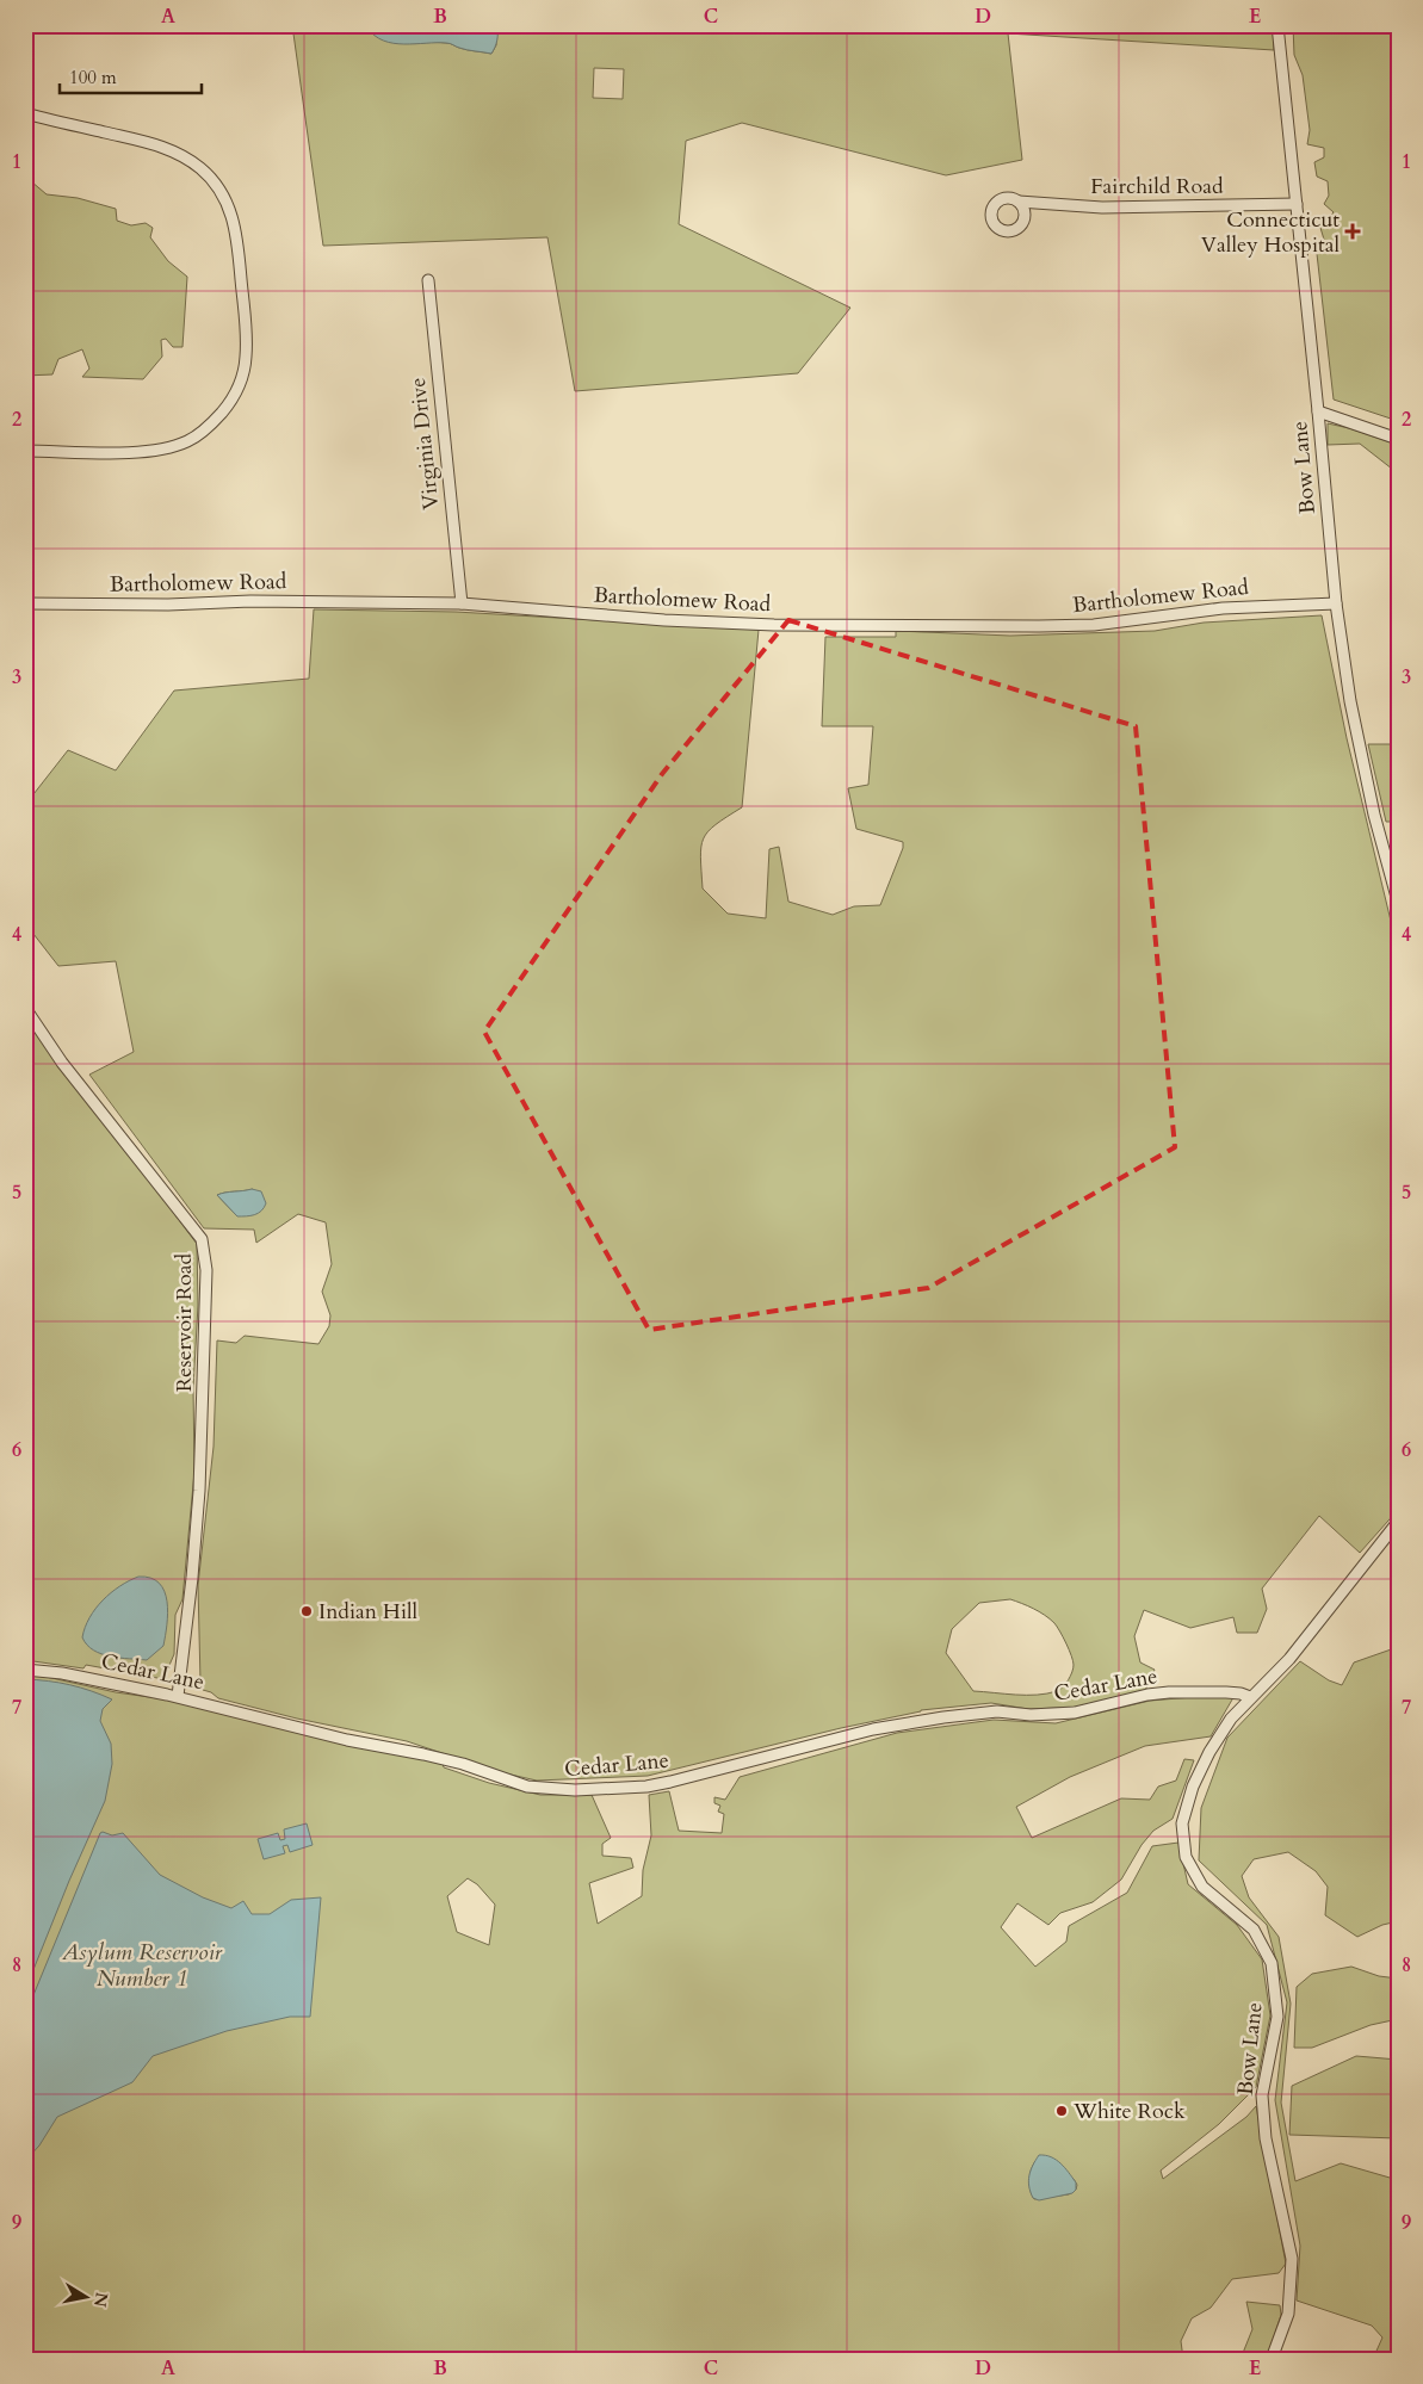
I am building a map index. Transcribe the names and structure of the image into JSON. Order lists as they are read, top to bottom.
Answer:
{
  "streets": {
    "street": [
      "Fairchild Road",
      "Virginia Drive",
      "Bow Lane",
      "Bartholomew Road",
      "Reservoir Road",
      "Cedar Lane"
    ]
  },
  "crossings": [
    ["Fairchild Road", "Bow Lane"],
    ["Virginia Drive", "Bartholomew Road"],
    ["Bow Lane", "Bartholomew Road"],
    ["Bow Lane", "Cedar Lane"],
    ["Reservoir Road", "Cedar Lane"]
  ],
  "water": ["Asylum Reservoir Number 1"],
  "places": {
    "health": ["Connecticut Valley Hospital"],
    "other": ["Indian Hill", "White Rock"]
  },
  "scale_bar": "100 m",
  "north": "right",
  "grid": {
    "columns": [
      "A",
      "B",
      "C",
      "D",
      "E"
    ],
    "rows": [
      "1",
      "2",
      "3",
      "4",
      "5",
      "6",
      "7",
      "8",
      "9"
    ]
  }
}
